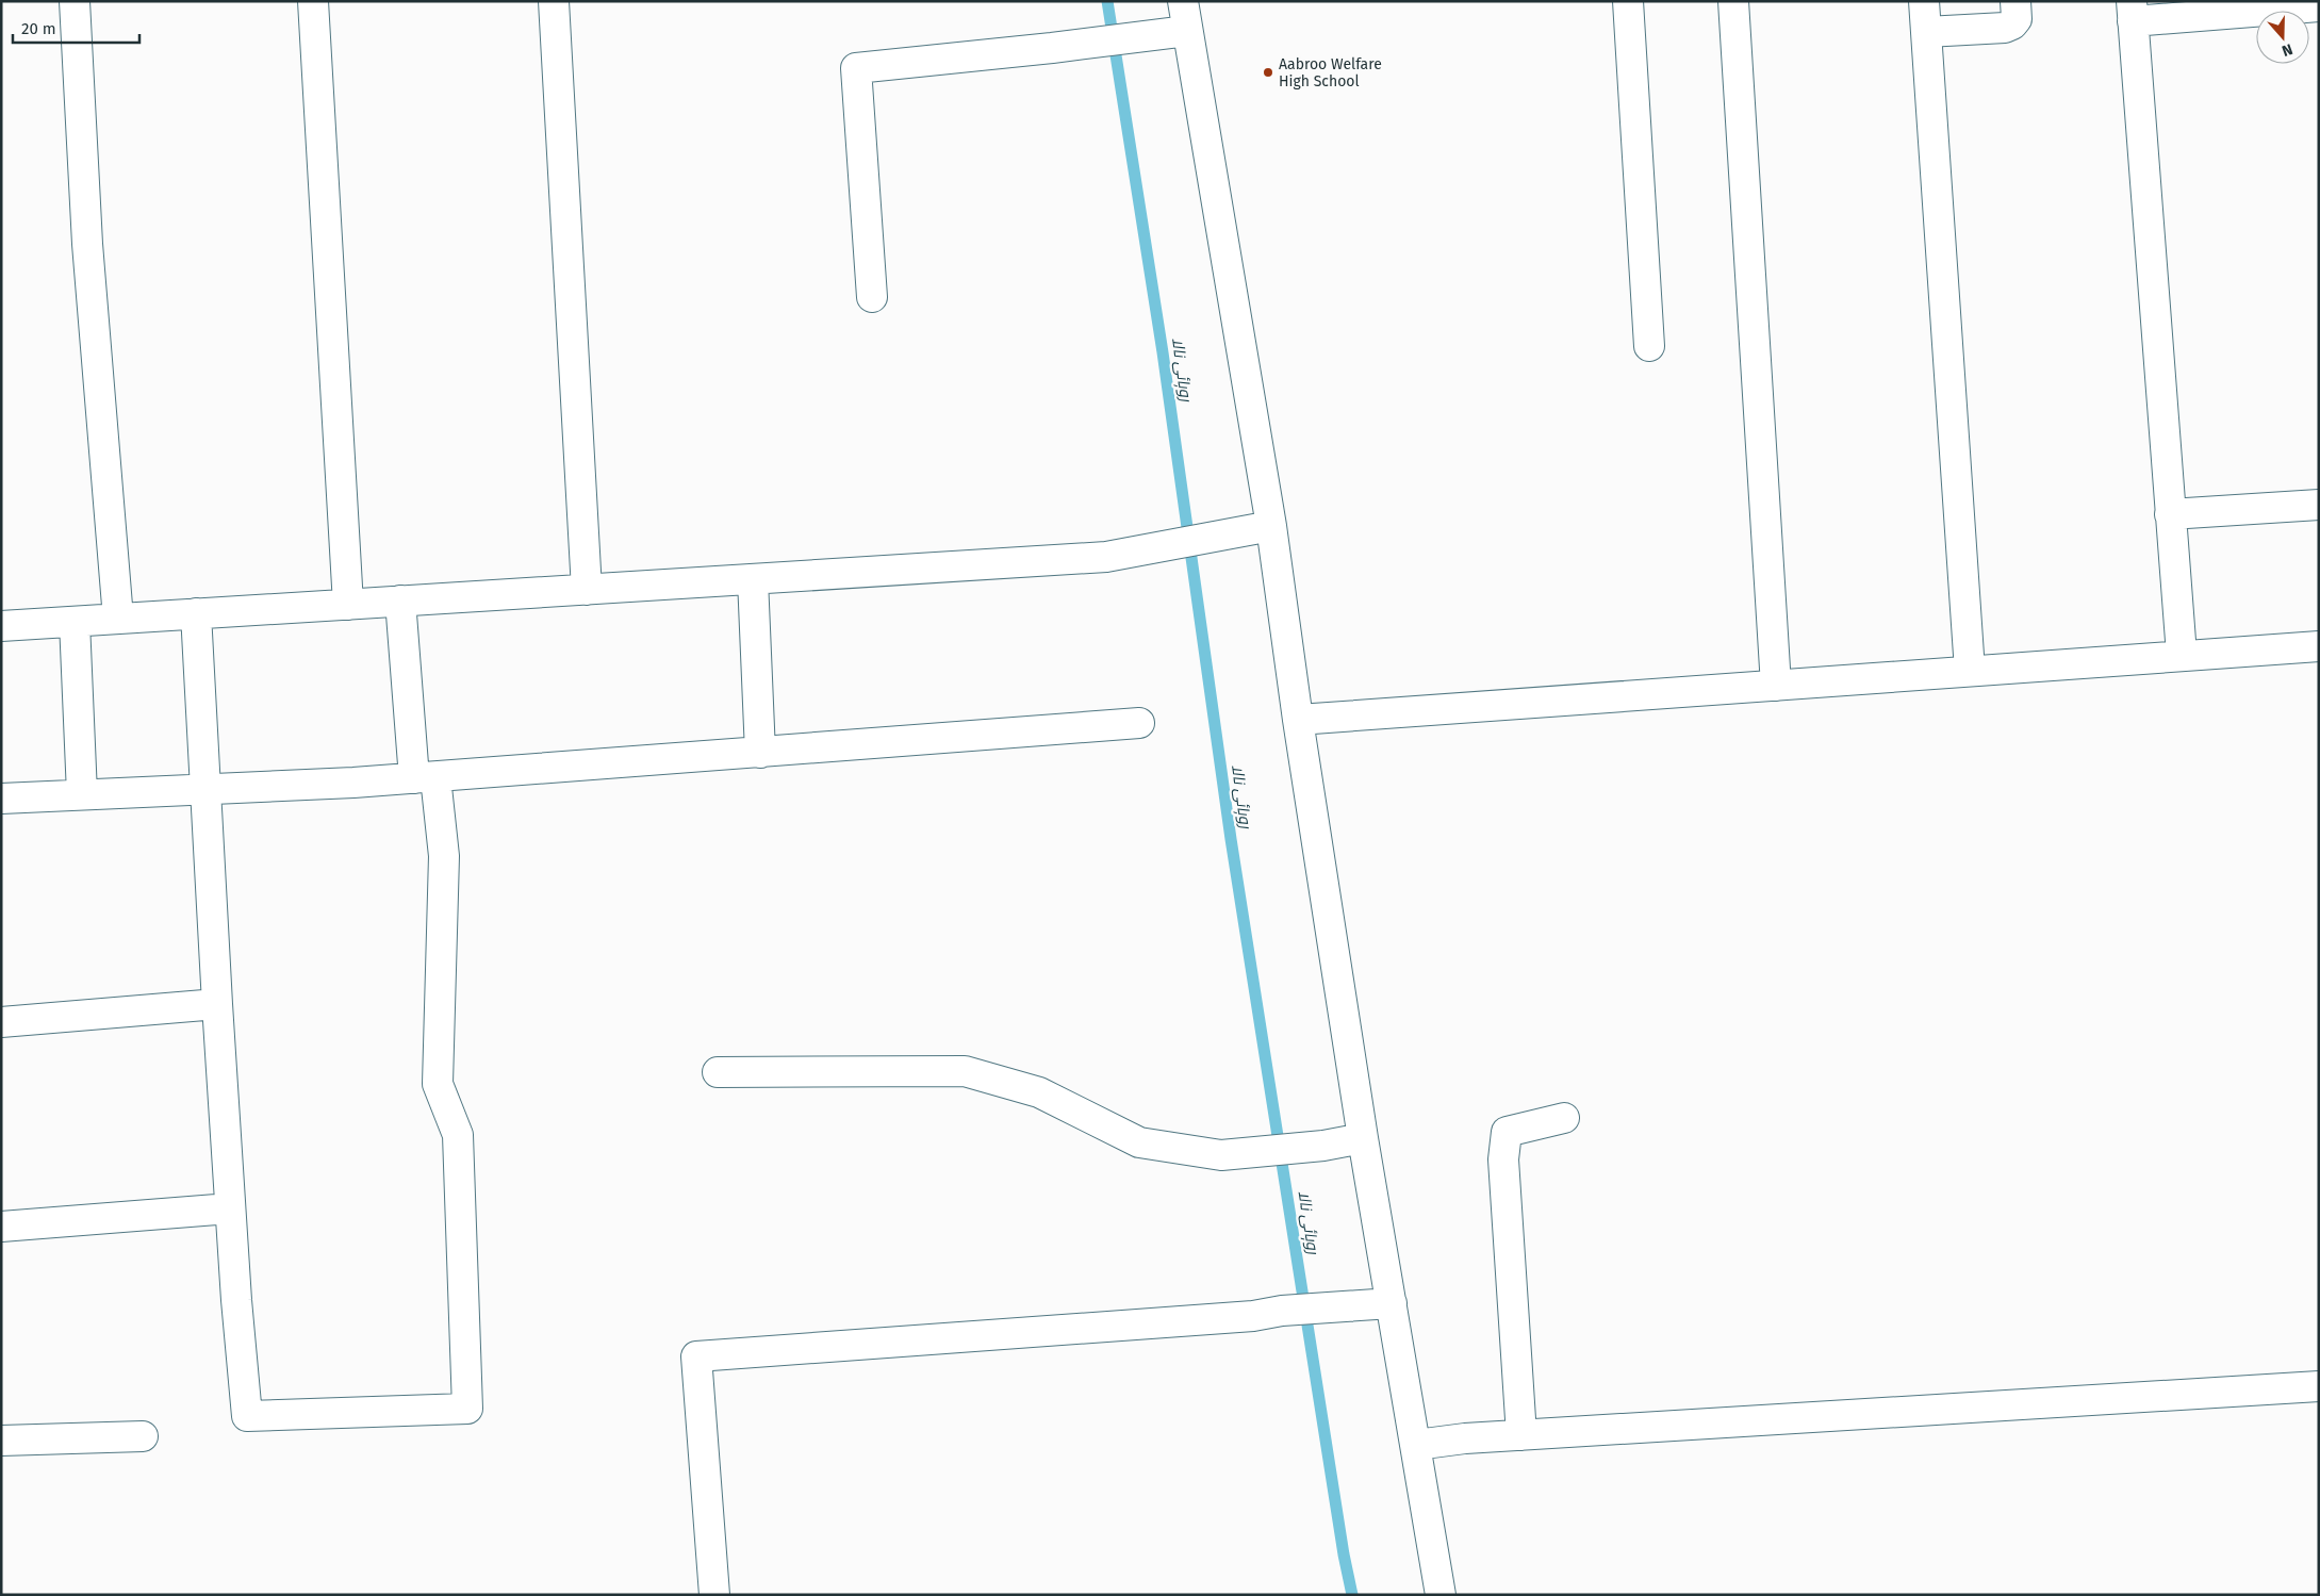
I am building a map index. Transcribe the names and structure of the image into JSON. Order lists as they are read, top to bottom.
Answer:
{
  "water": ["روہائی نالا"],
  "places": ["Aabroo Welfare High School"],
  "scale_bar": "20 m",
  "north": "bottom"
}
